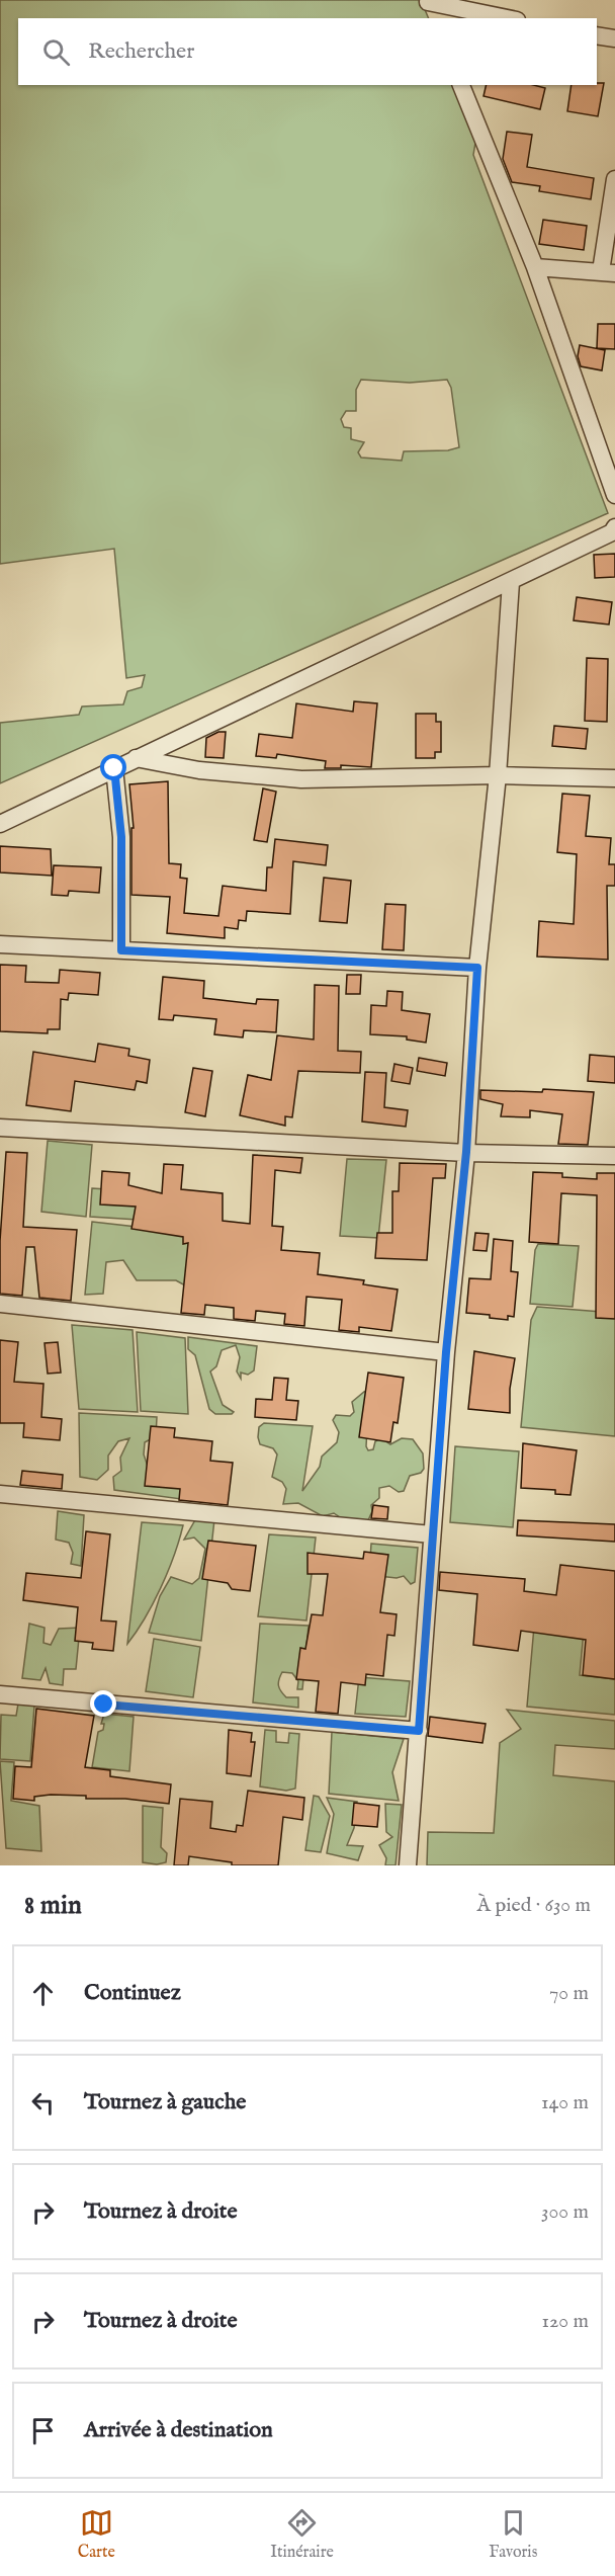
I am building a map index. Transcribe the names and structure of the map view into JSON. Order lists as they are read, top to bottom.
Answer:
{
  "page": {
    "search": "Rechercher",
    "heading": ["8 min", "À pied · 630 m"],
    "list": [
      ["Continuez", "70 m"],
      ["Tournez à gauche", "140 m"],
      ["Tournez à droite", "300 m"],
      ["Tournez à droite", "120 m"],
      "Arrivée à destination"
    ],
    "nav": ["Carte", "Itinéraire", "Favoris"]
  }
}
